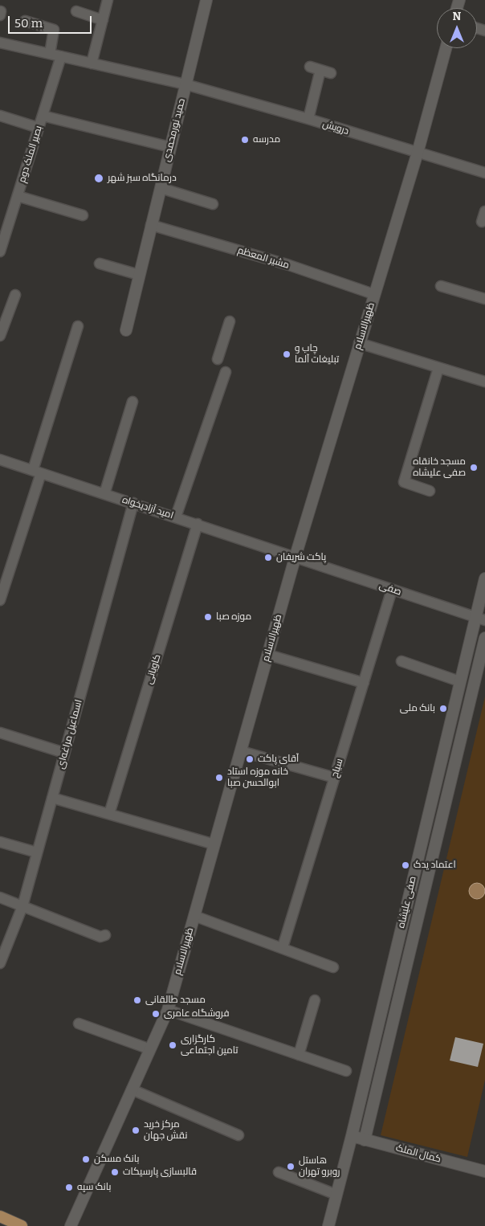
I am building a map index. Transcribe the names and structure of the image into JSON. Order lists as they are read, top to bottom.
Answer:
{
  "streets": {
    "street": [
      "درویش",
      "حمید نورمحمدی",
      "بصیر الملک دوم",
      "مشیر المعظم",
      "ظهیرالاسلام",
      "امید آزادیخواه",
      "صفی",
      "کاویانی",
      "اسماعیل مراغه‌ای",
      "سیاح",
      "صفی علیشاه",
      "کمال الملک"
    ]
  },
  "crossings": [
    ["درویش", "حمید نورمحمدی"],
    ["درویش", "بصیر الملک دوم"],
    ["درویش", "ظهیرالاسلام"],
    ["حمید نورمحمدی", "مشیر المعظم"],
    ["مشیر المعظم", "ظهیرالاسلام"],
    ["ظهیرالاسلام", "امید آزادیخواه"],
    ["ظهیرالاسلام", "صفی"],
    ["امید آزادیخواه", "صفی"],
    ["امید آزادیخواه", "کاویانی"],
    ["امید آزادیخواه", "اسماعیل مراغه‌ای"],
    ["صفی", "سیاح"],
    ["صفی", "صفی علیشاه"],
    ["صفی علیشاه", "کمال الملک"]
  ],
  "places": [
    "مدرسه",
    "درمانگاه سبز شهر",
    "چاپ و تبلیغات آلما",
    "مسجد خانقاه صفی علیشاه",
    "پاکت شریفان",
    "موزه صبا",
    "بانک ملی",
    "آقای پاکت",
    "خانه موزه استاد ابوالحسن صبا",
    "اعتماد یدک",
    "مسجد طالقانی",
    "فروشگاه عامری",
    "کارگزاری تامین اجتماعی",
    "مرکز خرید نقش جهان",
    "بانک مسکن",
    "هاستل روبرو تهران",
    "قالبسازی پارسیکات",
    "بانک سپه"
  ],
  "scale_bar": "50 m",
  "north": "top"
}
